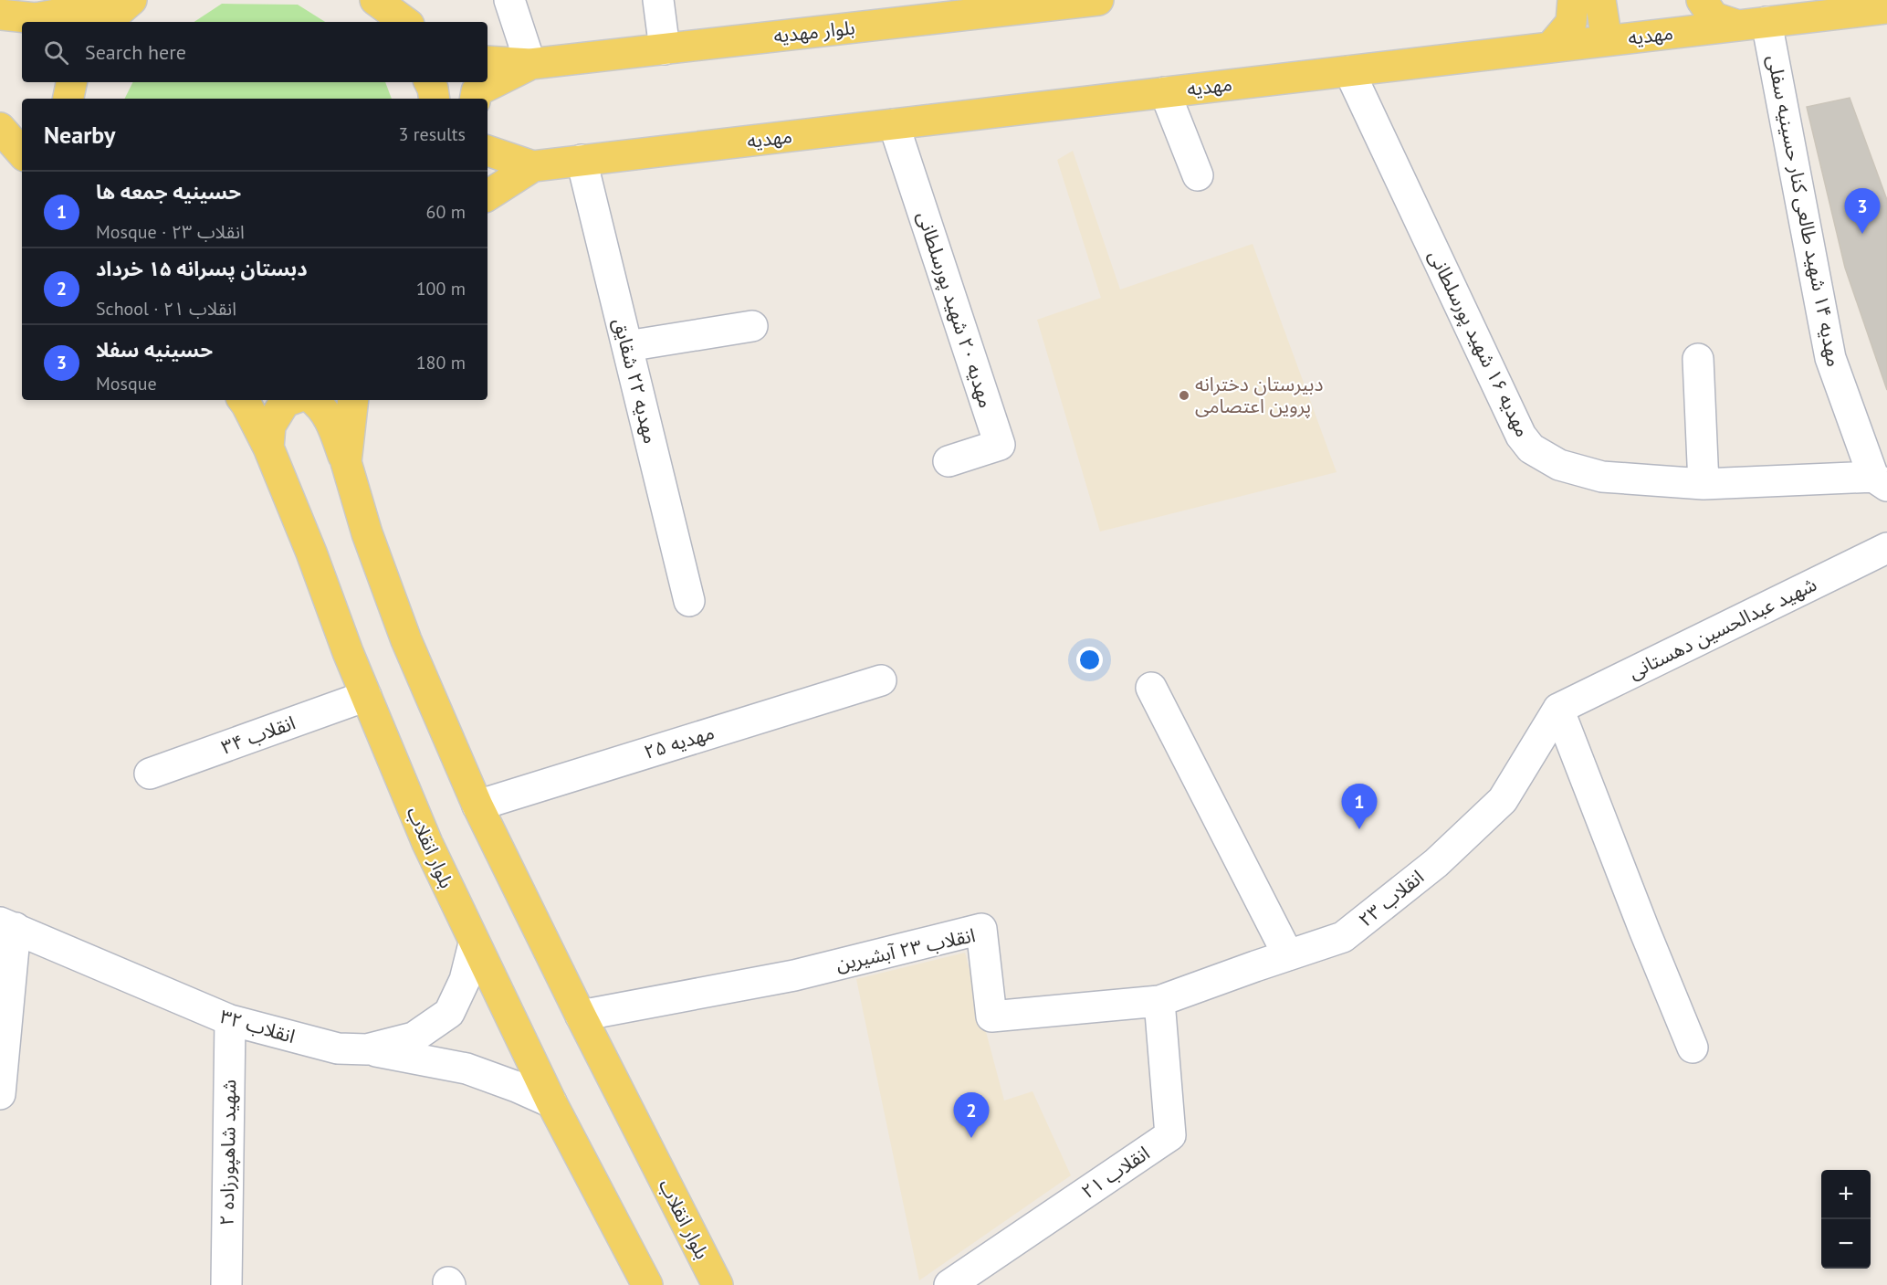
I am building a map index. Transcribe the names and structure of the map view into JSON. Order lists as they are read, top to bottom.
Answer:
{
  "streets": {
    "main road": ["بلوار مهدیه", "مهدیه", "بلوار انقلاب"],
    "street": [
      "مهدیه ۱۴ شهید طالعی کنار حسینیه سفلی",
      "مهدیه ۲۰ شهید پورسلطانی",
      "مهدیه ۱۶ شهید پورسلطانی",
      "مهدیه ۲۲ شقایق",
      "شهید عبدالحسین دهستانی",
      "انقلاب ۳۴",
      "مهدیه ۲۵",
      "انقلاب ۲۳",
      "انقلاب ۲۳ آبشیرین",
      "انقلاب ۳۲",
      "شهید شاهپورزاده ۲",
      "انقلاب ۲۱"
    ]
  },
  "crossings": [
    ["مهدیه", "مهدیه ۱۴ شهید طالعی کنار حسینیه سفلی"],
    ["مهدیه", "مهدیه ۲۰ شهید پورسلطانی"],
    ["مهدیه", "مهدیه ۱۶ شهید پورسلطانی"],
    ["مهدیه", "مهدیه ۲۲ شقایق"],
    ["مهدیه ۱۴ شهید طالعی کنار حسینیه سفلی", "مهدیه ۱۶ شهید پورسلطانی"],
    ["شهید عبدالحسین دهستانی", "انقلاب ۲۳"],
    ["انقلاب ۳۴", "بلوار انقلاب"],
    ["مهدیه ۲۵", "بلوار انقلاب"],
    ["بلوار انقلاب", "انقلاب ۲۳ آبشیرین"],
    ["بلوار انقلاب", "انقلاب ۳۲"],
    ["انقلاب ۲۳", "انقلاب ۲۳ آبشیرین"],
    ["انقلاب ۲۳", "انقلاب ۲۱"],
    ["انقلاب ۲۳ آبشیرین", "انقلاب ۲۱"],
    ["انقلاب ۳۲", "شهید شاهپورزاده ۲"]
  ],
  "places": ["دبیرستان دخترانه پروین اعتصامی"],
  "page": {
    "search": "Search here",
    "heading": ["Nearby", "3 results"],
    "list": [
      {
        "mark": "1",
        "name": "حسینیه جمعه ها",
        "note": "Mosque · انقلاب ۲۳",
        "value": "60 m"
      },
      {
        "mark": "2",
        "name": "دبستان پسرانه ۱۵ خرداد",
        "note": "School · انقلاب ۲۱",
        "value": "100 m"
      },
      {
        "mark": "3",
        "name": "حسینیه سفلا",
        "note": "Mosque",
        "value": "180 m"
      }
    ],
    "pins": ["3", "1", "2"],
    "map_buttons": ["+", "−"]
  }
}
